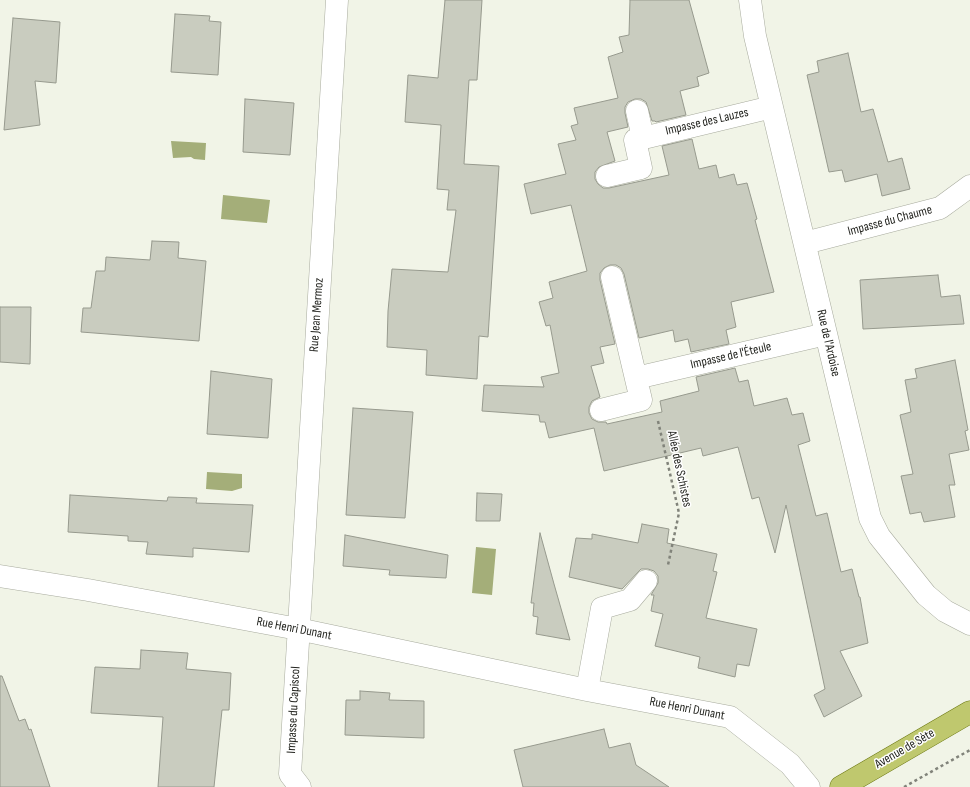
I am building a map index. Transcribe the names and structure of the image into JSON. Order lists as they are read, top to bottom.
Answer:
{
  "streets": {
    "main road": ["Avenue de Sète"],
    "street": [
      "Impasse des Lauzes",
      "Impasse du Chaume",
      "Rue Jean Mermoz",
      "Rue de l'Ardoise",
      "Impasse de l'Éteule",
      "Rue Henri Dunant",
      "Impasse du Capiscol"
    ],
    "path": ["Allée des Schistes"]
  },
  "crossings": [
    ["Impasse des Lauzes", "Rue de l'Ardoise"],
    ["Impasse du Chaume", "Rue de l'Ardoise"],
    ["Rue Jean Mermoz", "Rue Henri Dunant"],
    ["Rue Jean Mermoz", "Impasse du Capiscol"],
    ["Rue de l'Ardoise", "Impasse de l'Éteule"],
    ["Rue Henri Dunant", "Impasse du Capiscol"]
  ]
}
